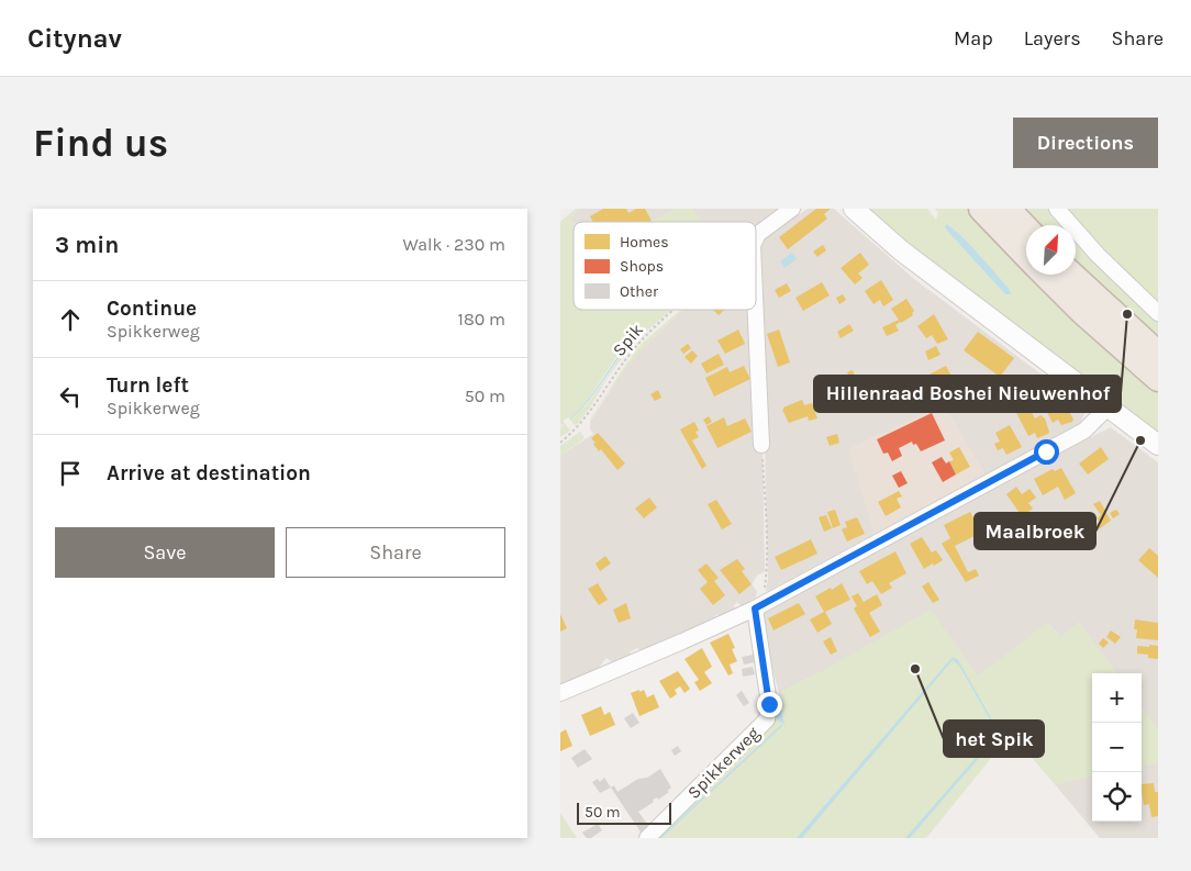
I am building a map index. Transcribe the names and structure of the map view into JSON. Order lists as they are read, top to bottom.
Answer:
{
  "streets": {
    "street": ["Spikkerweg"],
    "path": ["Spik"]
  },
  "places": ["Hillenraad Boshei Nieuwenhof", "Maalbroek", "het Spik"],
  "legend": ["Homes", "Shops", "Other"],
  "scale_bar": "50 m",
  "north": "top right",
  "page": {
    "header": "Citynav",
    "nav": ["Map", "Layers", "Share"],
    "buttons": [
      "Directions",
      ["Save", "Share"]
    ],
    "title": "Find us",
    "heading": ["3 min", "Walk · 230 m"],
    "list": [
      ["Continue", "Spikkerweg", "180 m"],
      ["Turn left", "Spikkerweg", "50 m"],
      "Arrive at destination"
    ],
    "map_buttons": ["+", "−"],
    "scale": "50 m"
  }
}
